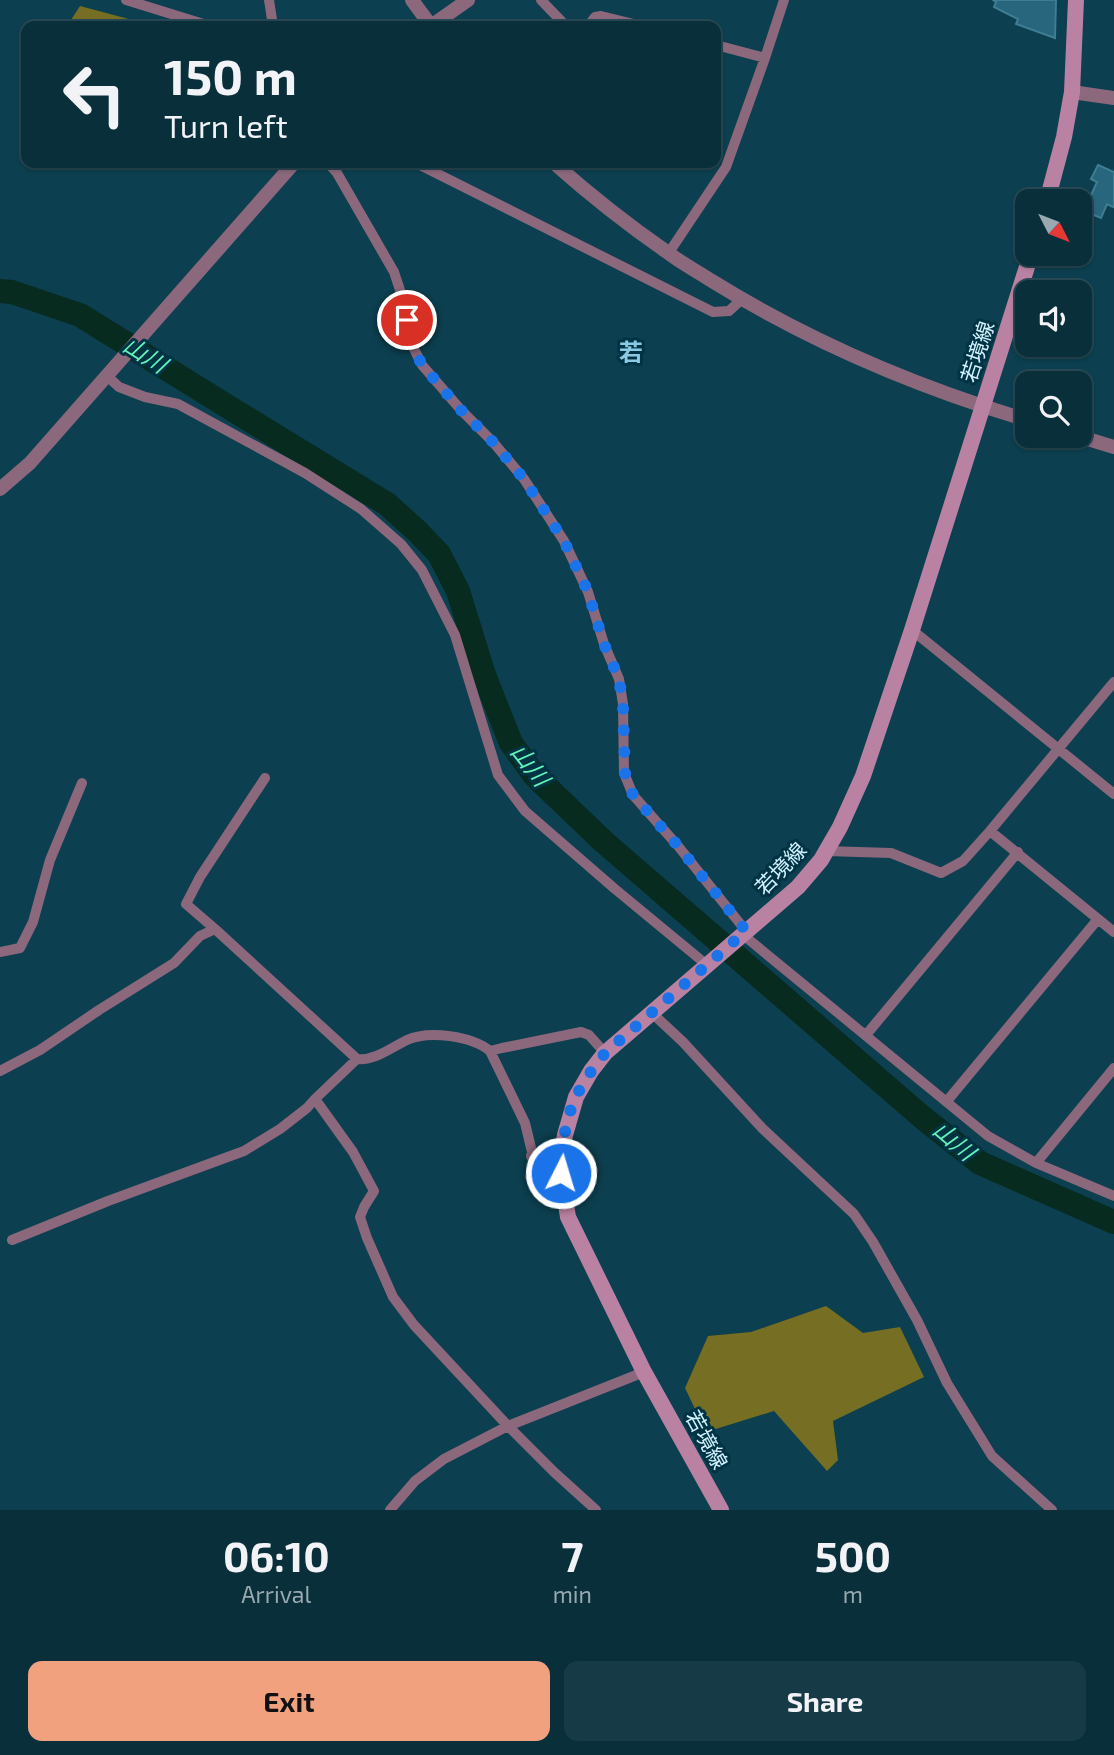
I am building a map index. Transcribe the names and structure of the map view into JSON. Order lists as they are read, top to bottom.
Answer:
{
  "streets": {
    "main road": ["若境線"]
  },
  "districts": ["若"],
  "water": ["山川"],
  "north": "bottom right",
  "page": {
    "turn": ["150 m", "Turn left"],
    "eta": [
      "06:10",
      "Arrival",
      "7",
      "min",
      "500",
      "m"
    ],
    "buttons": ["Exit", "Share"]
  }
}
